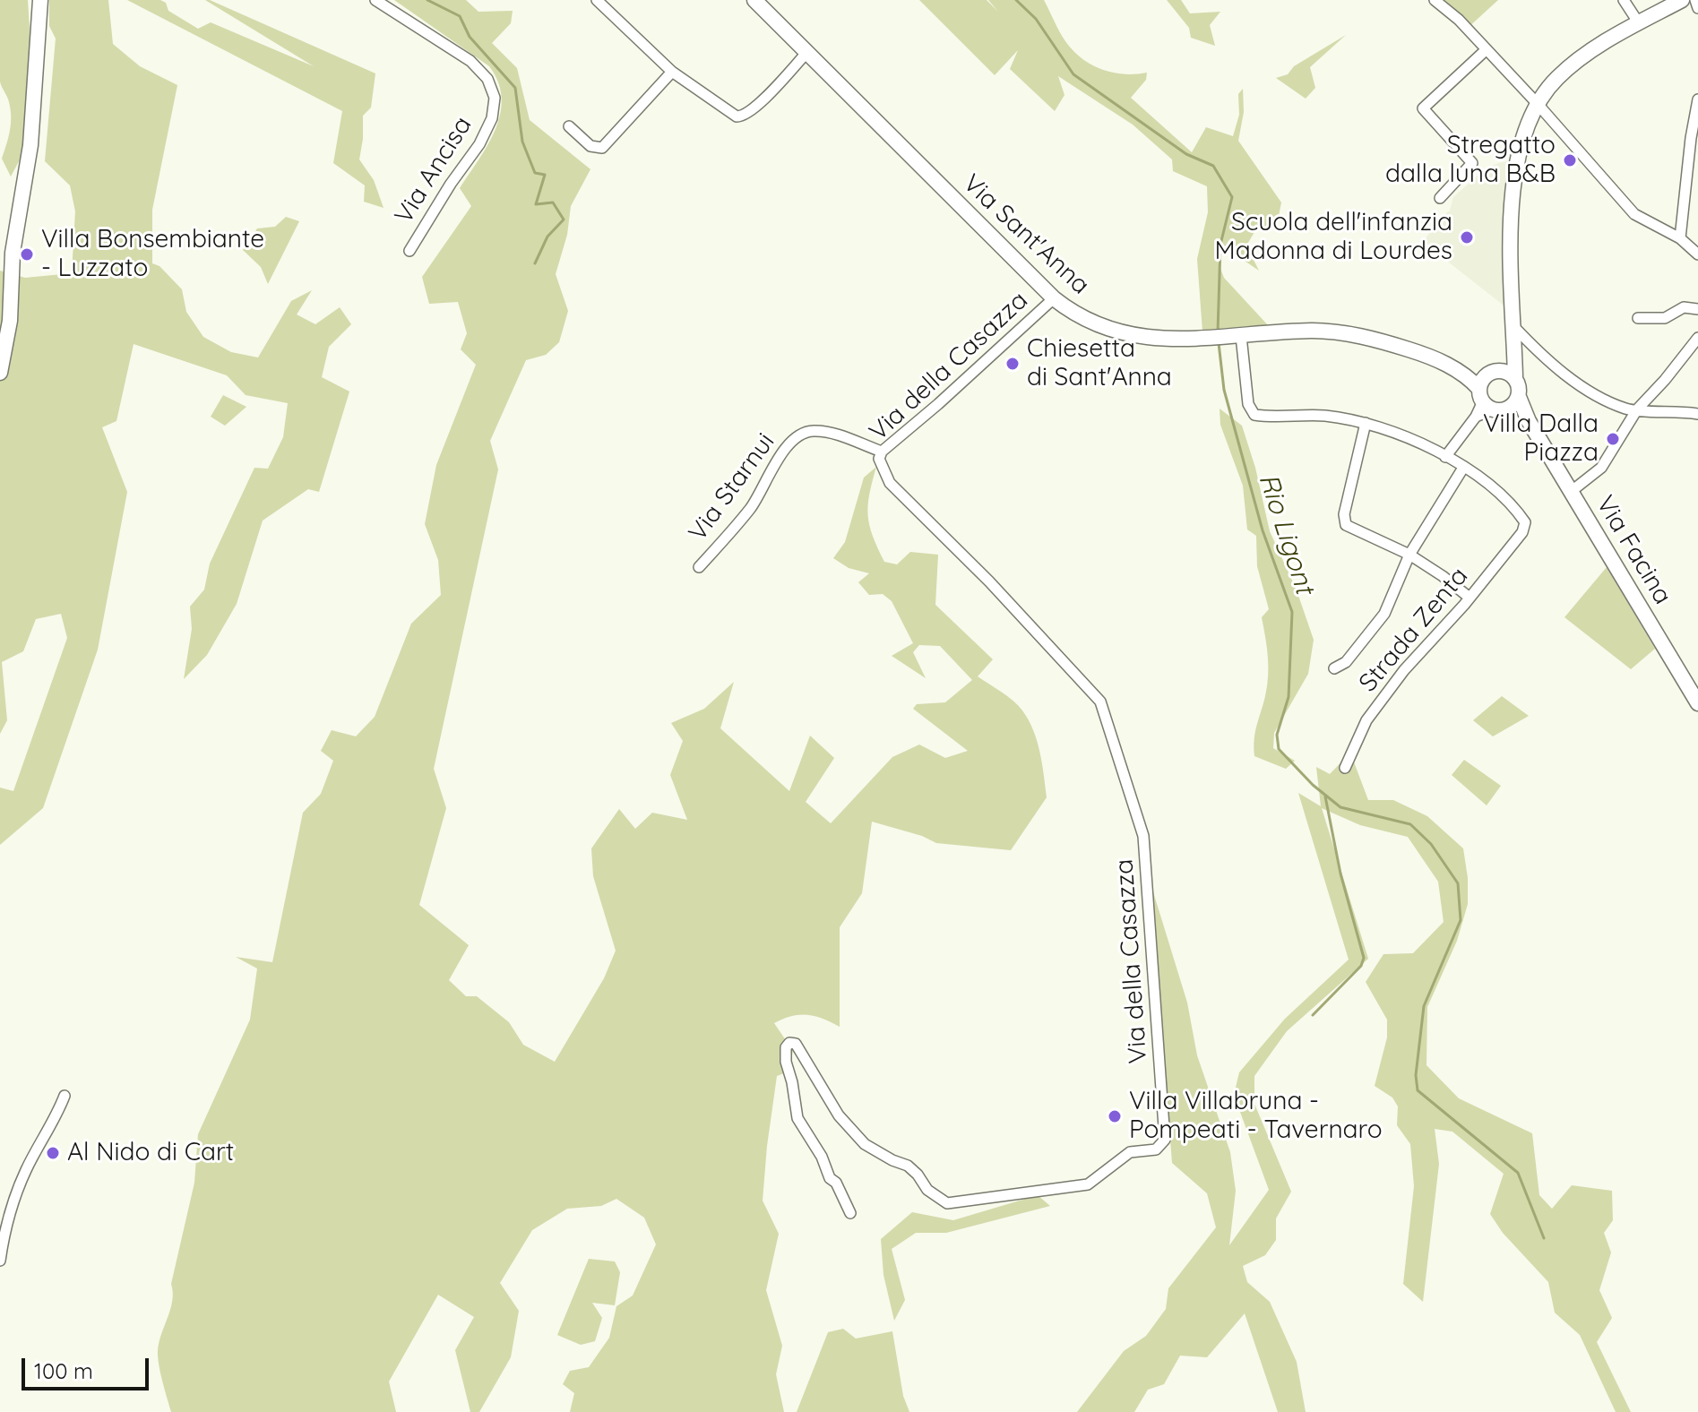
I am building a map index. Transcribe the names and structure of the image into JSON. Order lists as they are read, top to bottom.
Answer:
{
  "streets": {
    "main road": ["Via Sant'Anna", "Via Facina"],
    "street": [
      "Via Ancisa",
      "Via della Casazza",
      "Via Starnui",
      "Strada Zenta"
    ]
  },
  "crossings": [
    ["Via Sant'Anna", "Via della Casazza"],
    ["Via Sant'Anna", "Via Facina"],
    ["Via della Casazza", "Via Starnui"]
  ],
  "water": ["Rio Ligont"],
  "places": [
    "Stregatto dalla luna B&B",
    "Scuola dell'infanzia Madonna di Lourdes",
    "Villa Bonsembiante - Luzzato",
    "Chiesetta di Sant'Anna",
    "Villa Dalla Piazza",
    "Villa Villabruna - Pompeati - Tavernaro",
    "Al Nido di Cart"
  ],
  "scale_bar": "100 m"
}
